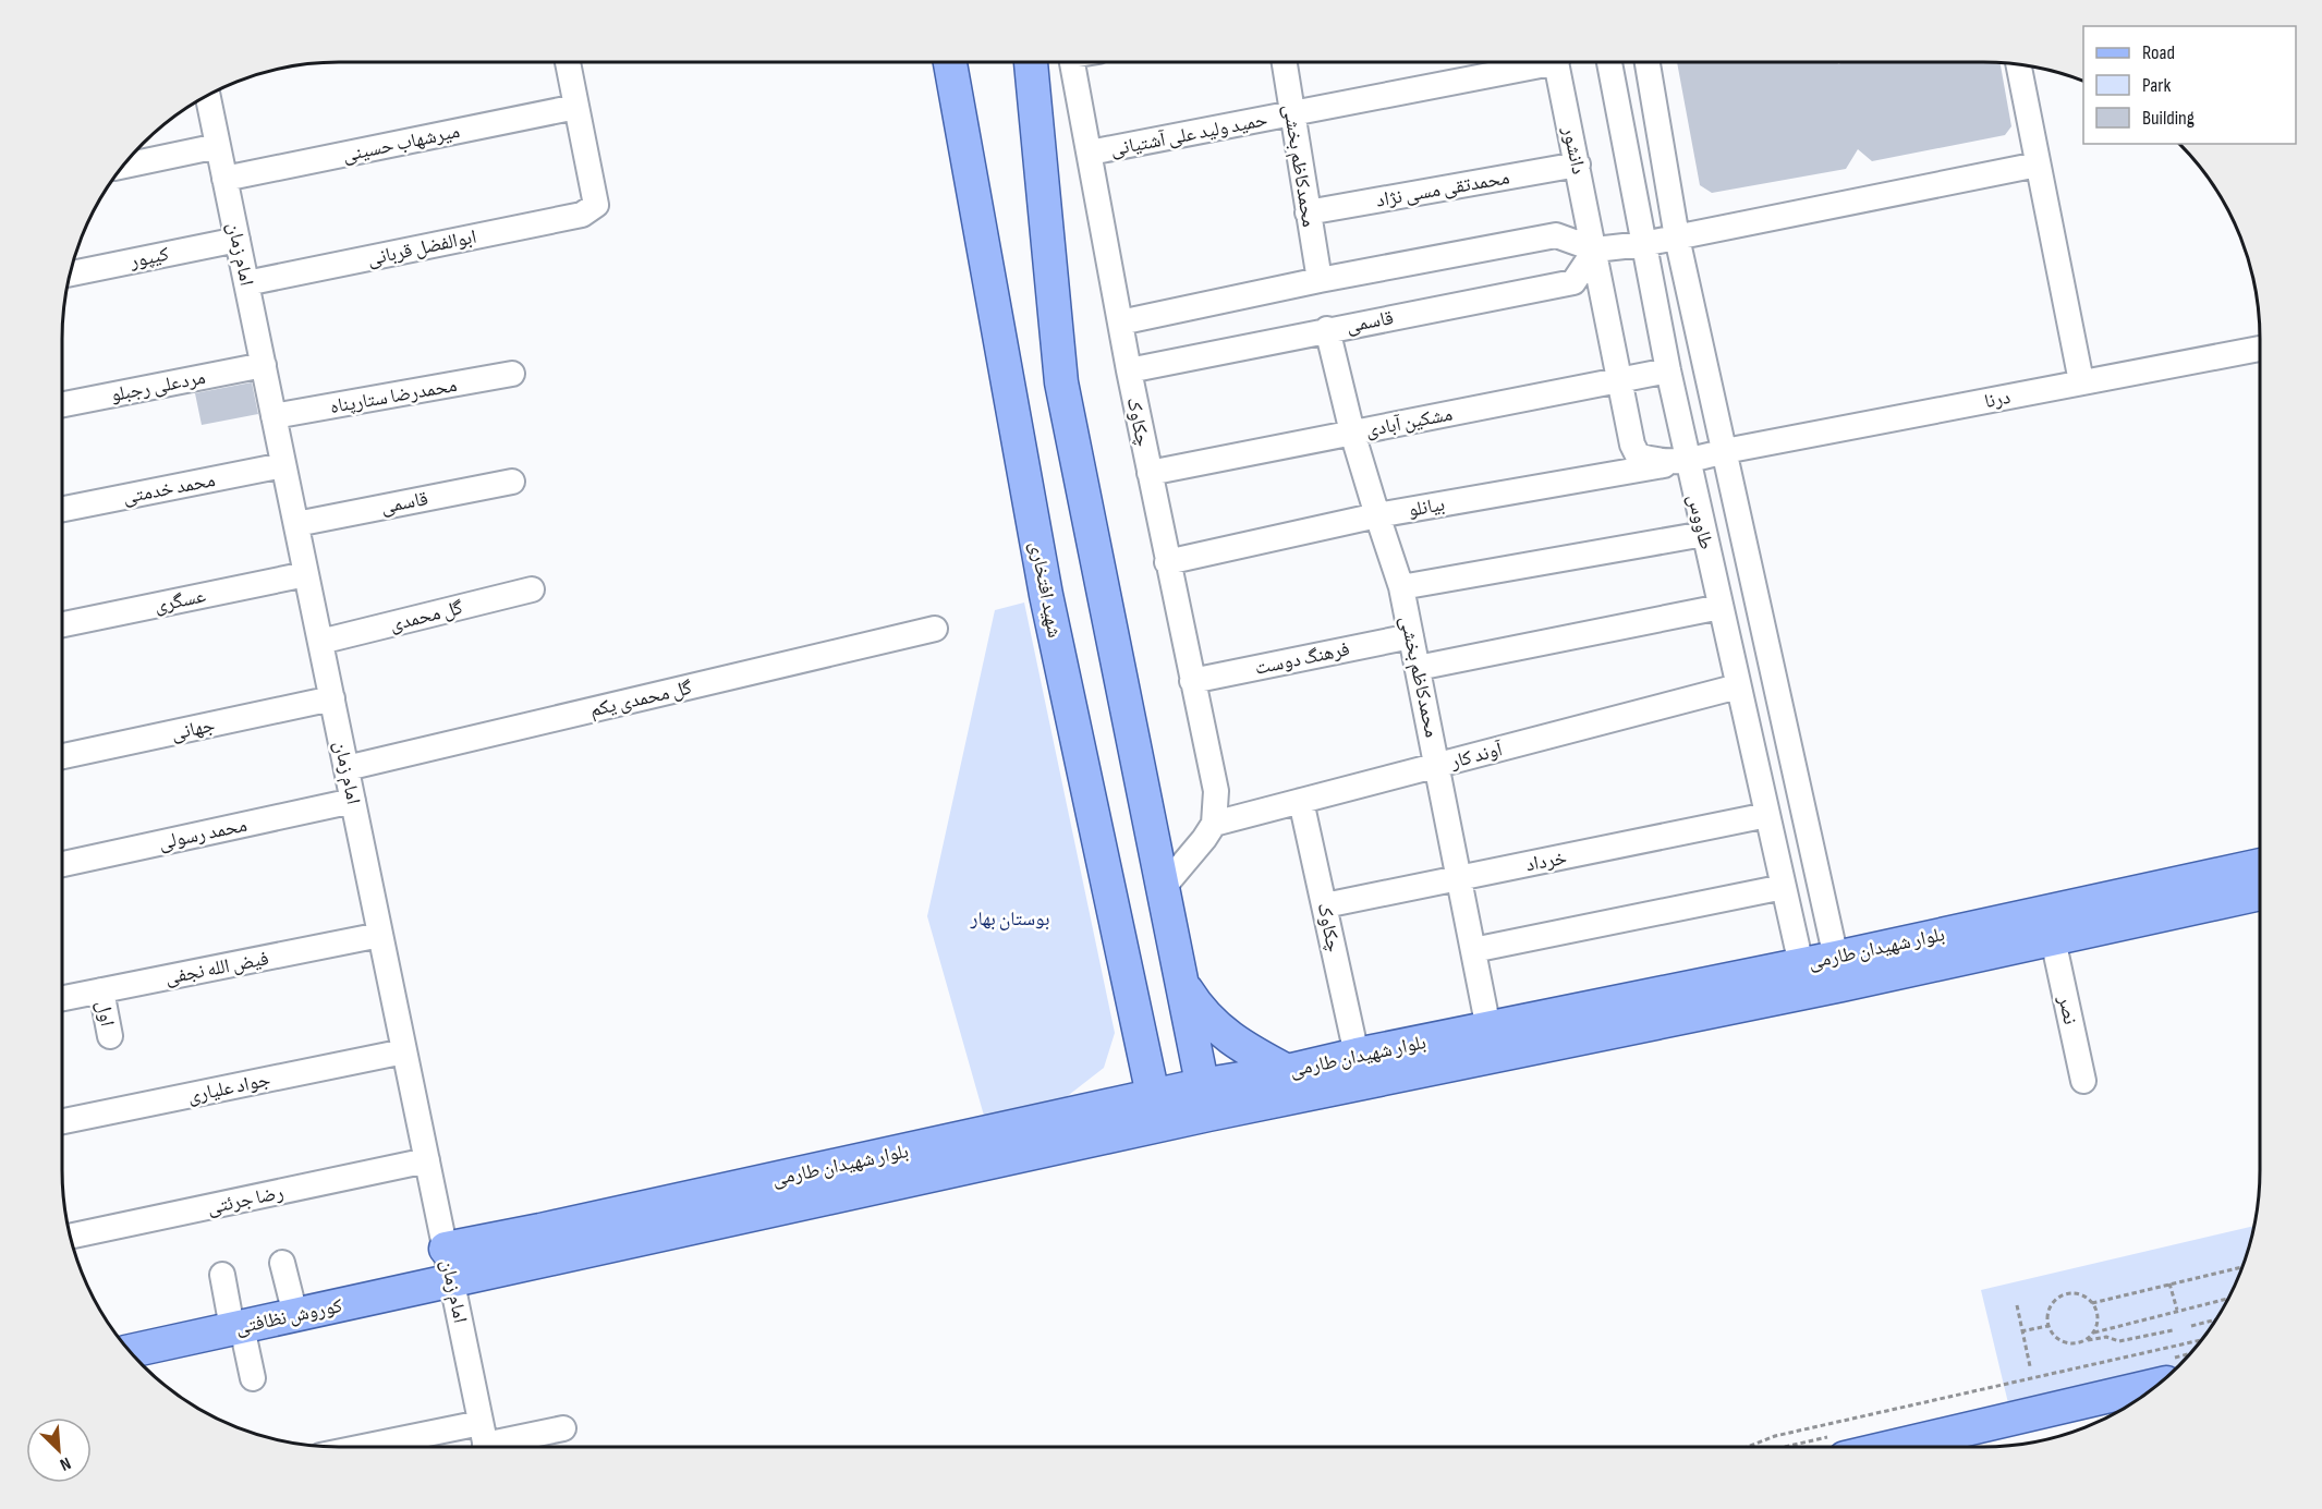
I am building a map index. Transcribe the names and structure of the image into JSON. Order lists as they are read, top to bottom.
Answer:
{
  "streets": {
    "main road": ["شهید افتخاری", "بلوار شهیدان طارمی", "کوروش نظافتی"],
    "street": [
      "حمید ولید علی آشتیانی",
      "میرشهاب حسینی",
      "دانشور",
      "محمدکاظم بخشی",
      "محمدتقی مسی نژاد",
      "ابوالفضل قربانی",
      "امام زمان",
      "کیپور",
      "قاسمی",
      "مردعلی رجبلو",
      "محمدرضا ستارپناه",
      "درنا",
      "چکاوک",
      "مشکین آبادی",
      "محمد خدمتی",
      "بیانلو",
      "طاووس",
      "عسگری",
      "گل محمدی",
      "فرهنگ دوست",
      "گل محمدی یکم",
      "جهانی",
      "آوند کار",
      "محمد رسولی",
      "خرداد",
      "فیض الله نجفی",
      "نصر",
      "اول",
      "جواد علیاری",
      "رضا جرئتی"
    ]
  },
  "crossings": [
    ["حمید ولید علی آشتیانی", "محمدکاظم بخشی"],
    ["حمید ولید علی آشتیانی", "چکاوک"],
    ["میرشهاب حسینی", "ابوالفضل قربانی"],
    ["میرشهاب حسینی", "امام زمان"],
    ["دانشور", "محمدتقی مسی نژاد"],
    ["دانشور", "قاسمی"],
    ["دانشور", "درنا"],
    ["دانشور", "مشکین آبادی"],
    ["دانشور", "بیانلو"],
    ["دانشور", "طاووس"],
    ["محمدکاظم بخشی", "محمدتقی مسی نژاد"],
    ["محمدکاظم بخشی", "قاسمی"],
    ["محمدکاظم بخشی", "مشکین آبادی"],
    ["محمدکاظم بخشی", "بیانلو"],
    ["محمدکاظم بخشی", "فرهنگ دوست"],
    ["محمدکاظم بخشی", "آوند کار"],
    ["محمدکاظم بخشی", "خرداد"],
    ["محمدکاظم بخشی", "بلوار شهیدان طارمی"],
    ["ابوالفضل قربانی", "امام زمان"],
    ["امام زمان", "کیپور"],
    ["امام زمان", "قاسمی"],
    ["امام زمان", "مردعلی رجبلو"],
    ["امام زمان", "محمدرضا ستارپناه"],
    ["امام زمان", "محمد خدمتی"],
    ["امام زمان", "عسگری"],
    ["امام زمان", "گل محمدی"],
    ["امام زمان", "گل محمدی یکم"],
    ["امام زمان", "جهانی"],
    ["امام زمان", "محمد رسولی"],
    ["امام زمان", "بلوار شهیدان طارمی"],
    ["امام زمان", "فیض الله نجفی"],
    ["امام زمان", "جواد علیاری"],
    ["امام زمان", "رضا جرئتی"],
    ["امام زمان", "کوروش نظافتی"],
    ["قاسمی", "چکاوک"],
    ["درنا", "بیانلو"],
    ["درنا", "طاووس"],
    ["چکاوک", "مشکین آبادی"],
    ["چکاوک", "بیانلو"],
    ["چکاوک", "فرهنگ دوست"],
    ["چکاوک", "آوند کار"],
    ["چکاوک", "خرداد"],
    ["چکاوک", "بلوار شهیدان طارمی"],
    ["مشکین آبادی", "طاووس"],
    ["بیانلو", "طاووس"],
    ["طاووس", "آوند کار"],
    ["طاووس", "خرداد"],
    ["طاووس", "بلوار شهیدان طارمی"],
    ["شهید افتخاری", "بلوار شهیدان طارمی"],
    ["بلوار شهیدان طارمی", "نصر"],
    ["بلوار شهیدان طارمی", "کوروش نظافتی"],
    ["فیض الله نجفی", "اول"]
  ],
  "parks": ["بوستان بهار"],
  "legend": ["Road", "Park", "Building"],
  "north": "bottom right"
}
